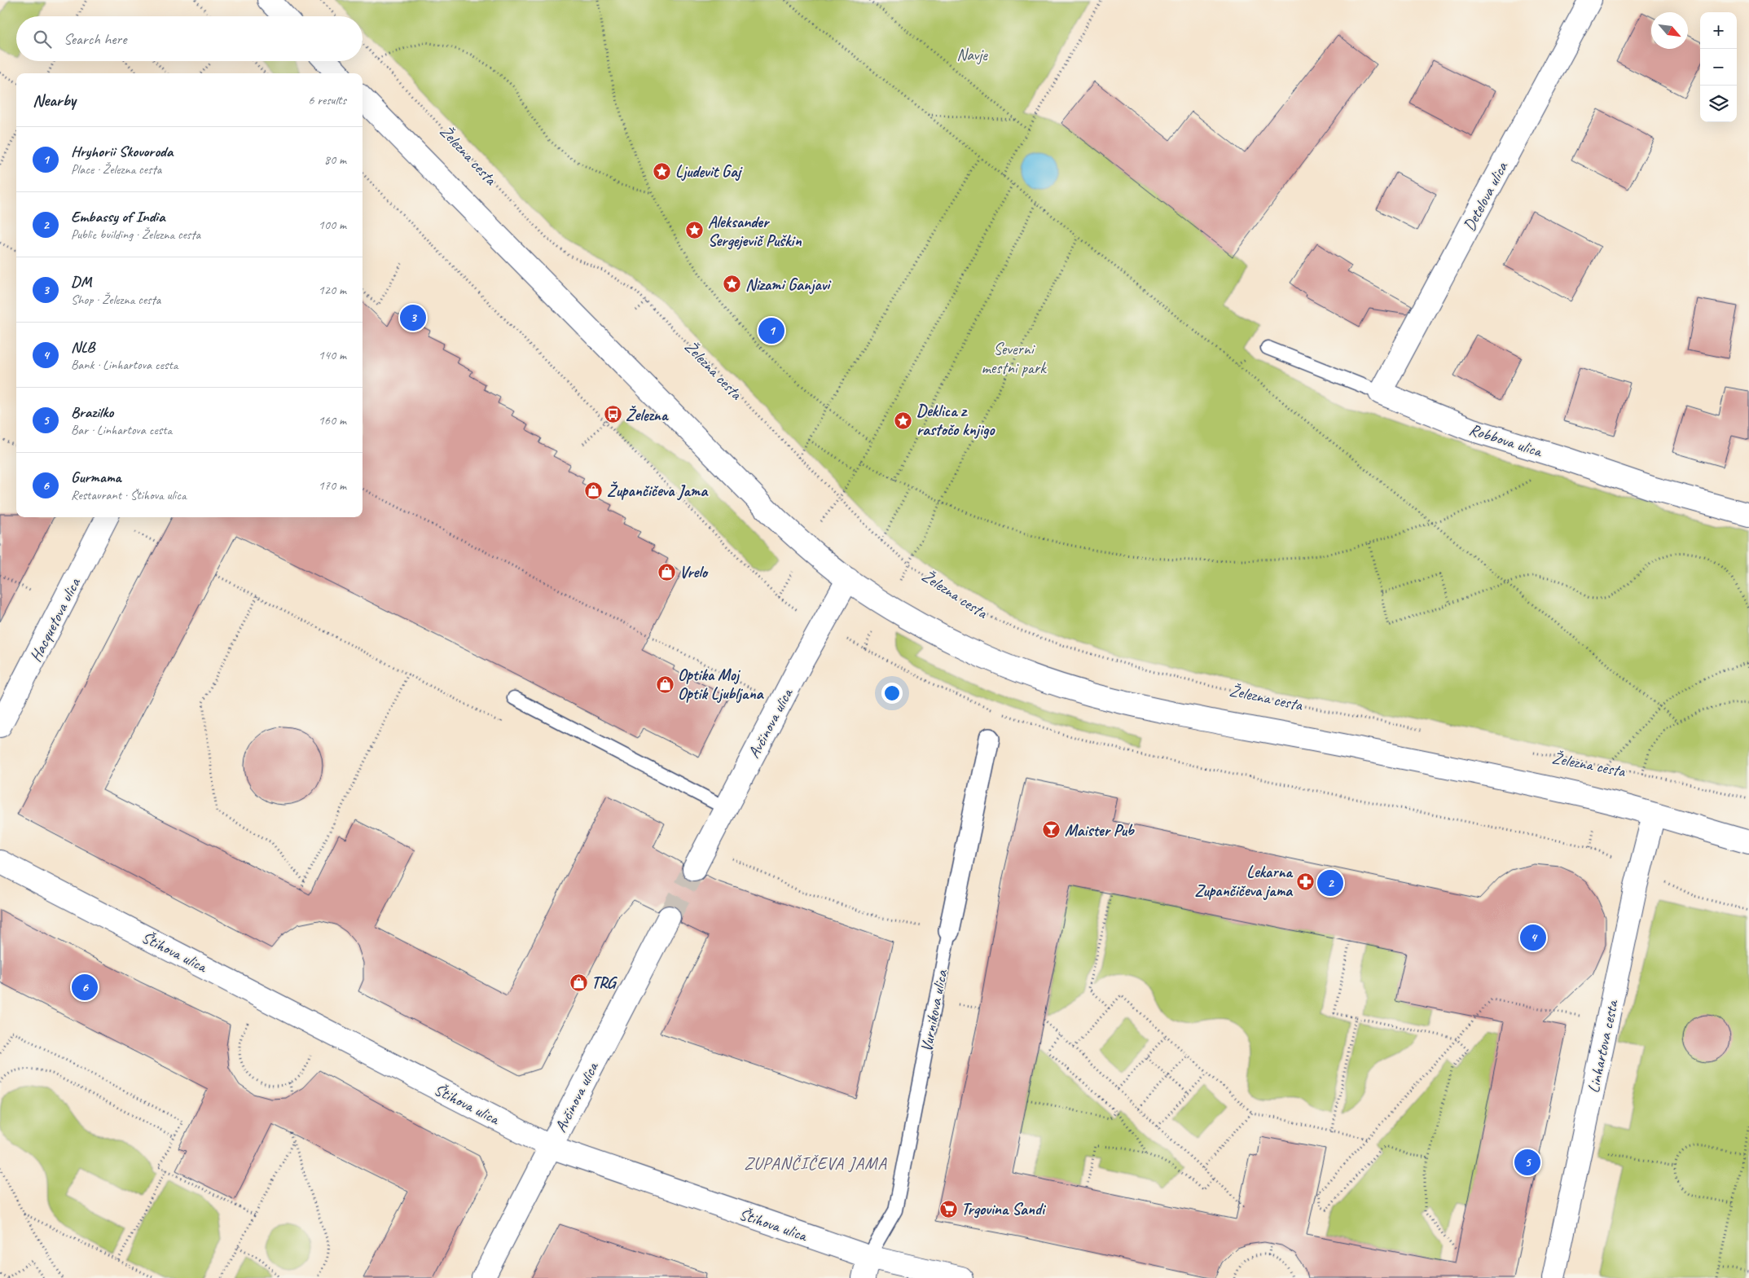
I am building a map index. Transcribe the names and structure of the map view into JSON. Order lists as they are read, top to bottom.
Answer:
{
  "streets": {
    "street": [
      "Železna cesta",
      "Detelova ulica",
      "Robbova ulica",
      "Hacquetova ulica",
      "Avčinova ulica",
      "Štihova ulica",
      "Vurnikova ulica",
      "Linhartova cesta"
    ]
  },
  "crossings": [
    ["Železna cesta", "Avčinova ulica"],
    ["Železna cesta", "Linhartova cesta"],
    ["Detelova ulica", "Robbova ulica"],
    ["Avčinova ulica", "Štihova ulica"],
    ["Štihova ulica", "Vurnikova ulica"]
  ],
  "districts": ["ZUPANČIČEVA JAMA"],
  "parks": ["Navje", "Severni mestni park"],
  "places": {
    "place": [
      "Ljudevit Gaj",
      "Aleksander Sergejevič Puškin",
      "Nizami Ganjavi",
      "Deklica z rastočo knjigo"
    ],
    "bus stop": ["Železna"],
    "shop": [
      "Župančičeva Jama",
      "Vrelo",
      "Optika Moj Optik Ljubljana",
      "TRG"
    ],
    "bar": ["Maister Pub"],
    "pharmacy": ["Lekarna Zupančičeva jama"],
    "supermarket": ["Trgovina Sandi"]
  },
  "north": "bottom right",
  "page": {
    "map_buttons": ["+", "−"],
    "search": "Search here",
    "heading": ["Nearby", "6 results"],
    "list": [
      {
        "mark": "1",
        "name": "Hryhorii Skovoroda",
        "note": "Place · Železna cesta",
        "value": "80 m"
      },
      {
        "mark": "2",
        "name": "Embassy of India",
        "note": "Public building · Železna cesta",
        "value": "100 m"
      },
      {
        "mark": "3",
        "name": "DM",
        "note": "Shop · Železna cesta",
        "value": "120 m"
      },
      {
        "mark": "4",
        "name": "NLB",
        "note": "Bank · Linhartova cesta",
        "value": "140 m"
      },
      {
        "mark": "5",
        "name": "Brazilko",
        "note": "Bar · Linhartova cesta",
        "value": "160 m"
      },
      {
        "mark": "6",
        "name": "Gurmama",
        "note": "Restaurant · Štihova ulica",
        "value": "170 m"
      }
    ],
    "pins": [
      "3",
      "1",
      "2",
      "4",
      "6",
      "5"
    ]
  }
}
